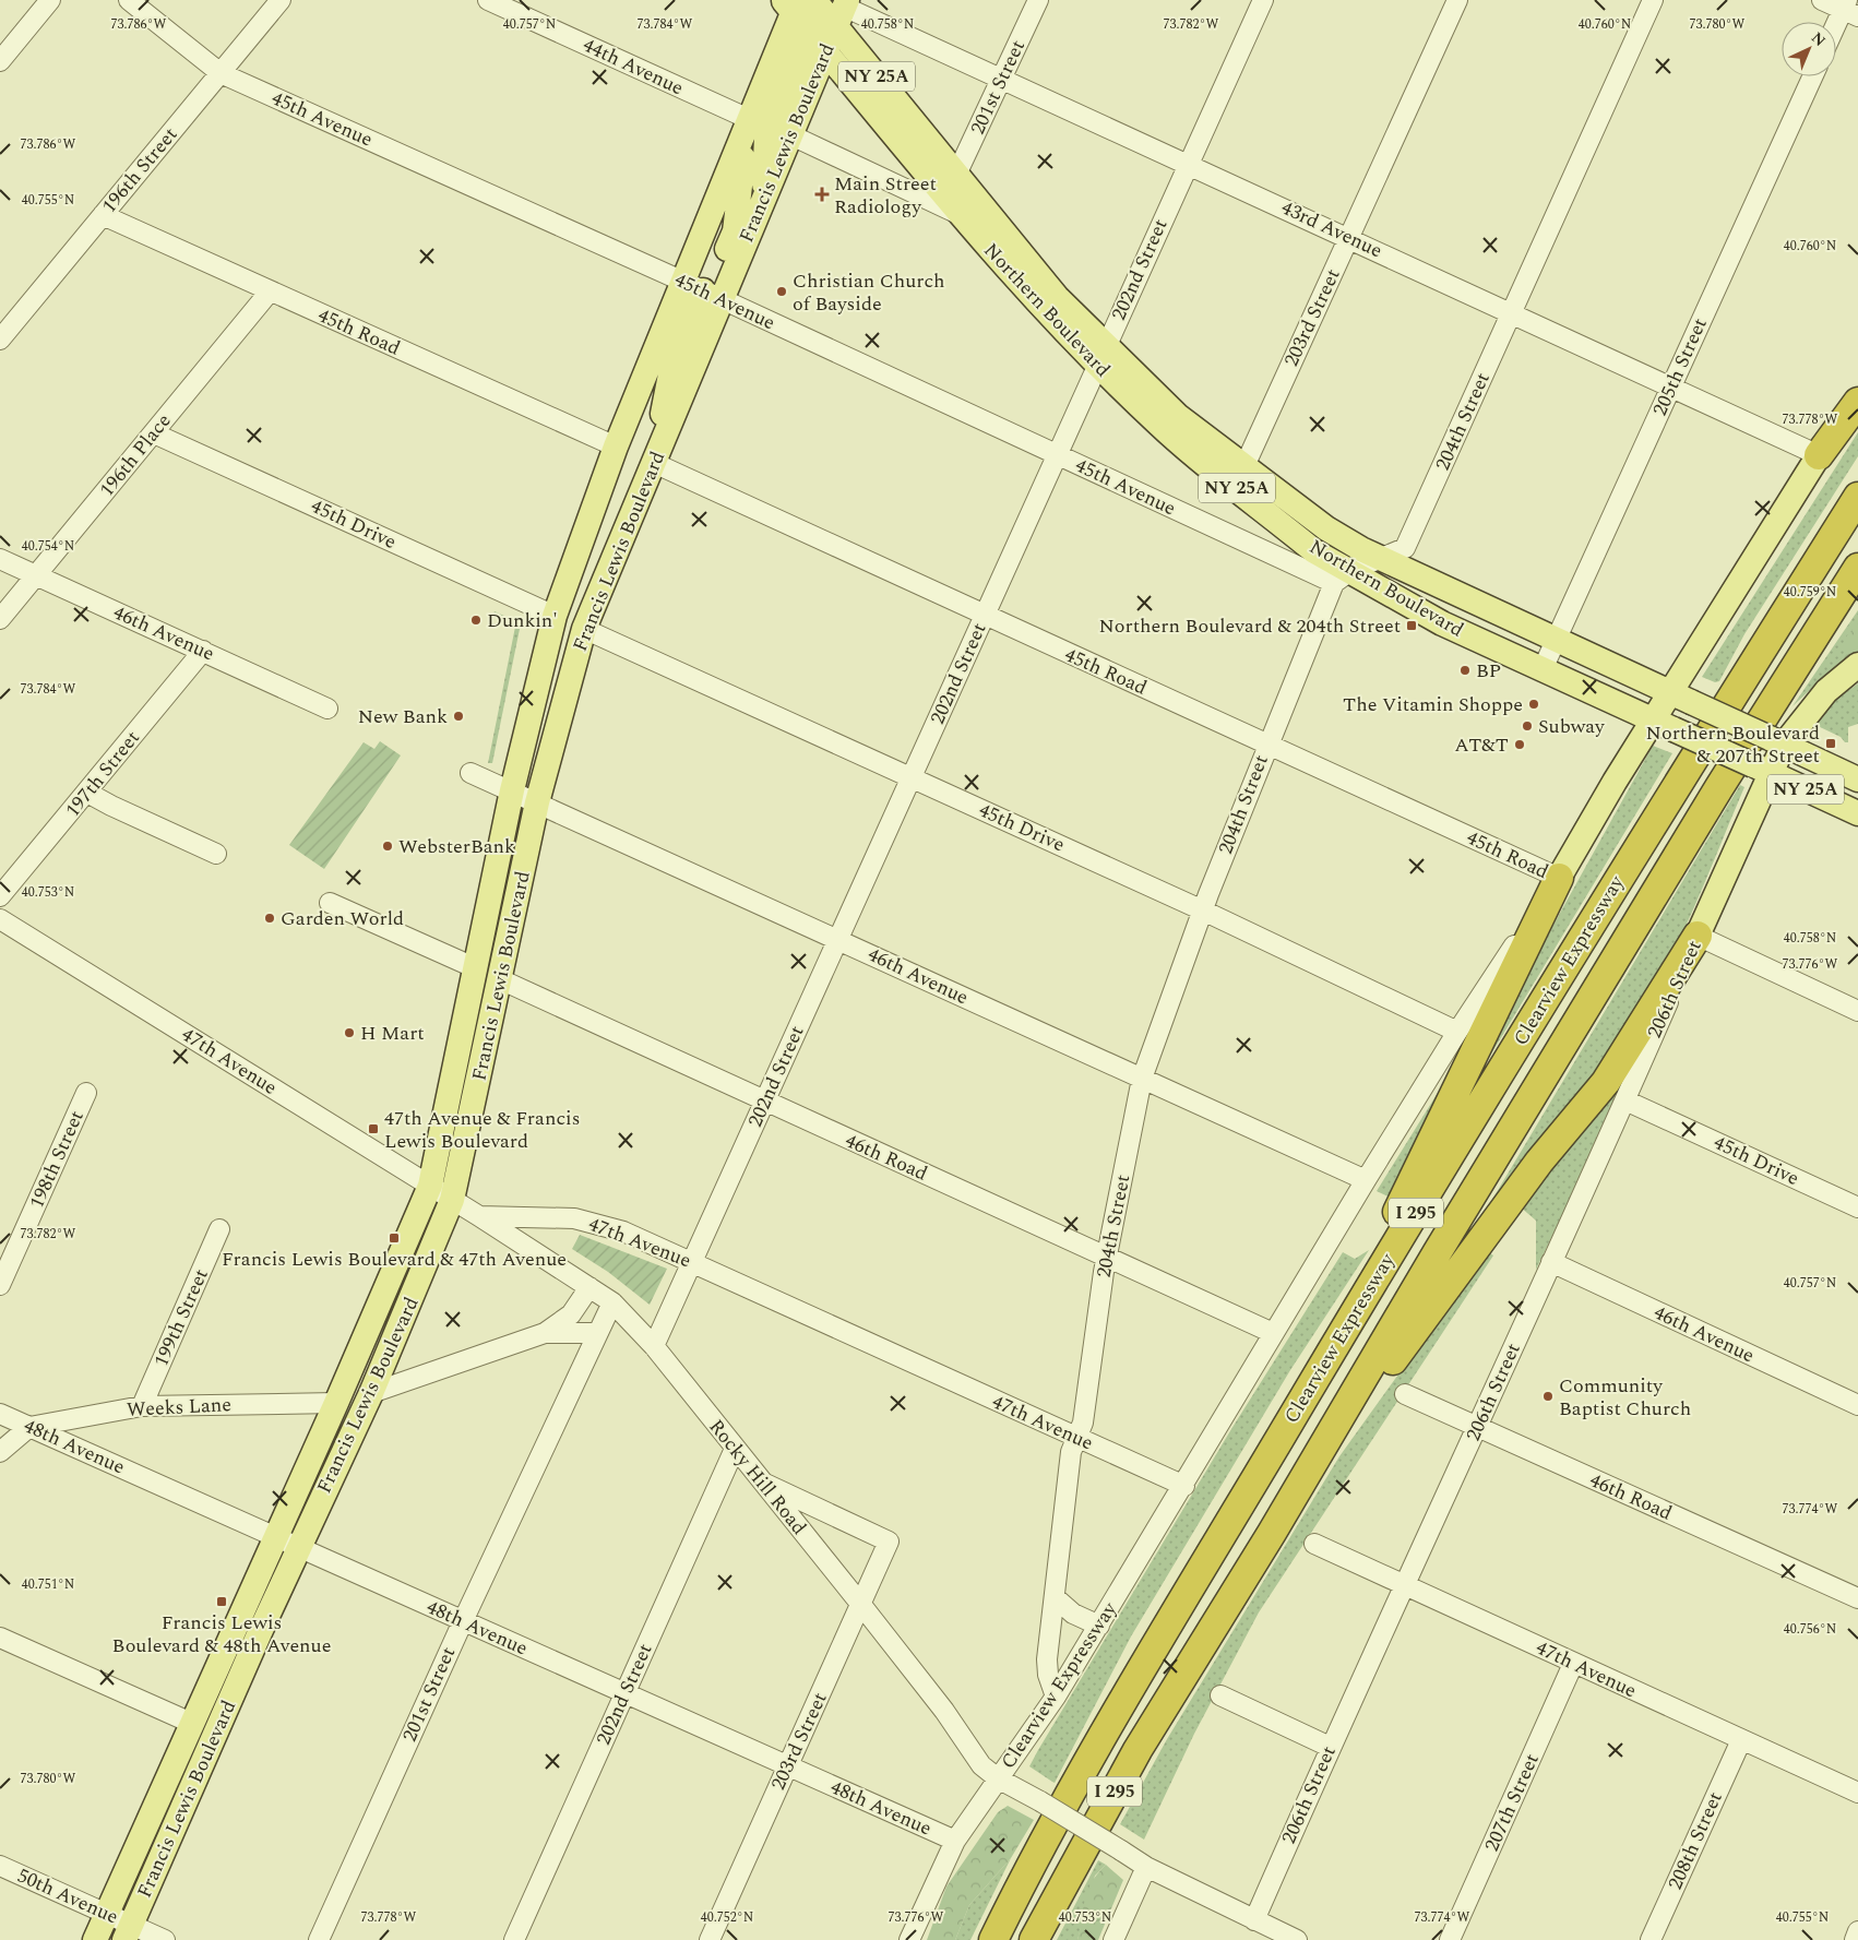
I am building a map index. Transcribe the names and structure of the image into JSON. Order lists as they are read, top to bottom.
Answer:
{
  "streets": {
    "highway": ["Clearview Expressway", "I 295"],
    "main road": [
      "NY 25A",
      "Francis Lewis Boulevard",
      "Northern Boulevard",
      "206th Street"
    ],
    "street": [
      "44th Avenue",
      "201st Street",
      "45th Avenue",
      "196th Street",
      "43rd Avenue",
      "202nd Street",
      "203rd Street",
      "45th Road",
      "205th Street",
      "204th Street",
      "196th Place",
      "45th Drive",
      "46th Avenue",
      "197th Street",
      "47th Avenue",
      "46th Road",
      "198th Street",
      "199th Street",
      "Weeks Lane",
      "48th Avenue",
      "Rocky Hill Road",
      "207th Street",
      "208th Street",
      "50th Avenue"
    ]
  },
  "crossings": [
    ["44th Avenue", "Francis Lewis Boulevard"],
    ["201st Street", "43rd Avenue"],
    ["201st Street", "Northern Boulevard"],
    ["201st Street", "48th Avenue"],
    ["201st Street", "Rocky Hill Road"],
    ["45th Avenue", "Francis Lewis Boulevard"],
    ["45th Avenue", "196th Street"],
    ["45th Avenue", "202nd Street"],
    ["45th Avenue", "Northern Boulevard"],
    ["45th Avenue", "204th Street"],
    ["Francis Lewis Boulevard", "43rd Avenue"],
    ["Francis Lewis Boulevard", "Northern Boulevard"],
    ["Francis Lewis Boulevard", "45th Road"],
    ["Francis Lewis Boulevard", "45th Drive"],
    ["Francis Lewis Boulevard", "46th Avenue"],
    ["Francis Lewis Boulevard", "47th Avenue"],
    ["Francis Lewis Boulevard", "46th Road"],
    ["Francis Lewis Boulevard", "Weeks Lane"],
    ["Francis Lewis Boulevard", "48th Avenue"],
    ["Francis Lewis Boulevard", "50th Avenue"],
    ["196th Street", "45th Road"],
    ["43rd Avenue", "202nd Street"],
    ["43rd Avenue", "Northern Boulevard"],
    ["43rd Avenue", "203rd Street"],
    ["43rd Avenue", "205th Street"],
    ["43rd Avenue", "204th Street"],
    ["202nd Street", "Northern Boulevard"],
    ["202nd Street", "45th Road"],
    ["202nd Street", "45th Drive"],
    ["202nd Street", "46th Avenue"],
    ["202nd Street", "47th Avenue"],
    ["202nd Street", "46th Road"],
    ["202nd Street", "48th Avenue"],
    ["202nd Street", "Rocky Hill Road"],
    ["Northern Boulevard", "203rd Street"],
    ["Northern Boulevard", "205th Street"],
    ["Northern Boulevard", "204th Street"],
    ["Northern Boulevard", "206th Street"],
    ["203rd Street", "48th Avenue"],
    ["203rd Street", "Rocky Hill Road"],
    ["45th Road", "204th Street"],
    ["45th Road", "196th Place"],
    ["45th Road", "Clearview Expressway"],
    ["204th Street", "45th Drive"],
    ["204th Street", "46th Avenue"],
    ["204th Street", "Clearview Expressway"],
    ["204th Street", "47th Avenue"],
    ["204th Street", "46th Road"],
    ["196th Place", "45th Drive"],
    ["196th Place", "46th Avenue"],
    ["45th Drive", "Clearview Expressway"],
    ["45th Drive", "206th Street"],
    ["46th Avenue", "197th Street"],
    ["46th Avenue", "Clearview Expressway"],
    ["46th Avenue", "206th Street"],
    ["Clearview Expressway", "47th Avenue"],
    ["Clearview Expressway", "46th Road"],
    ["Clearview Expressway", "48th Avenue"],
    ["Clearview Expressway", "Rocky Hill Road"],
    ["206th Street", "47th Avenue"],
    ["206th Street", "46th Road"],
    ["47th Avenue", "Rocky Hill Road"],
    ["47th Avenue", "207th Street"],
    ["47th Avenue", "208th Street"],
    ["199th Street", "Weeks Lane"],
    ["Weeks Lane", "48th Avenue"]
  ],
  "places": {
    "health": ["Main Street Radiology"],
    "other": [
      "Christian Church of Bayside",
      "Dunkin'",
      "BP",
      "The Vitamin Shoppe",
      "New Bank",
      "Subway",
      "AT&T",
      "WebsterBank",
      "Garden World",
      "H Mart",
      "Community Baptist Church"
    ],
    "transit": [
      "Northern Boulevard & 204th Street",
      "Northern Boulevard & 207th Street",
      "47th Avenue & Francis Lewis Boulevard",
      "Francis Lewis Boulevard & 47th Avenue",
      "Francis Lewis Boulevard & 48th Avenue"
    ]
  },
  "north": "top right",
  "coordinates": [
    "40.757°N",
    "40.758°N",
    "40.760°N",
    "73.786°W",
    "73.784°W",
    "73.782°W",
    "73.780°W",
    "40.755°N",
    "73.778°W",
    "40.754°N",
    "40.759°N",
    "40.753°N",
    "73.776°W",
    "73.774°W",
    "40.751°N",
    "40.756°N",
    "40.752°N"
  ]
}
